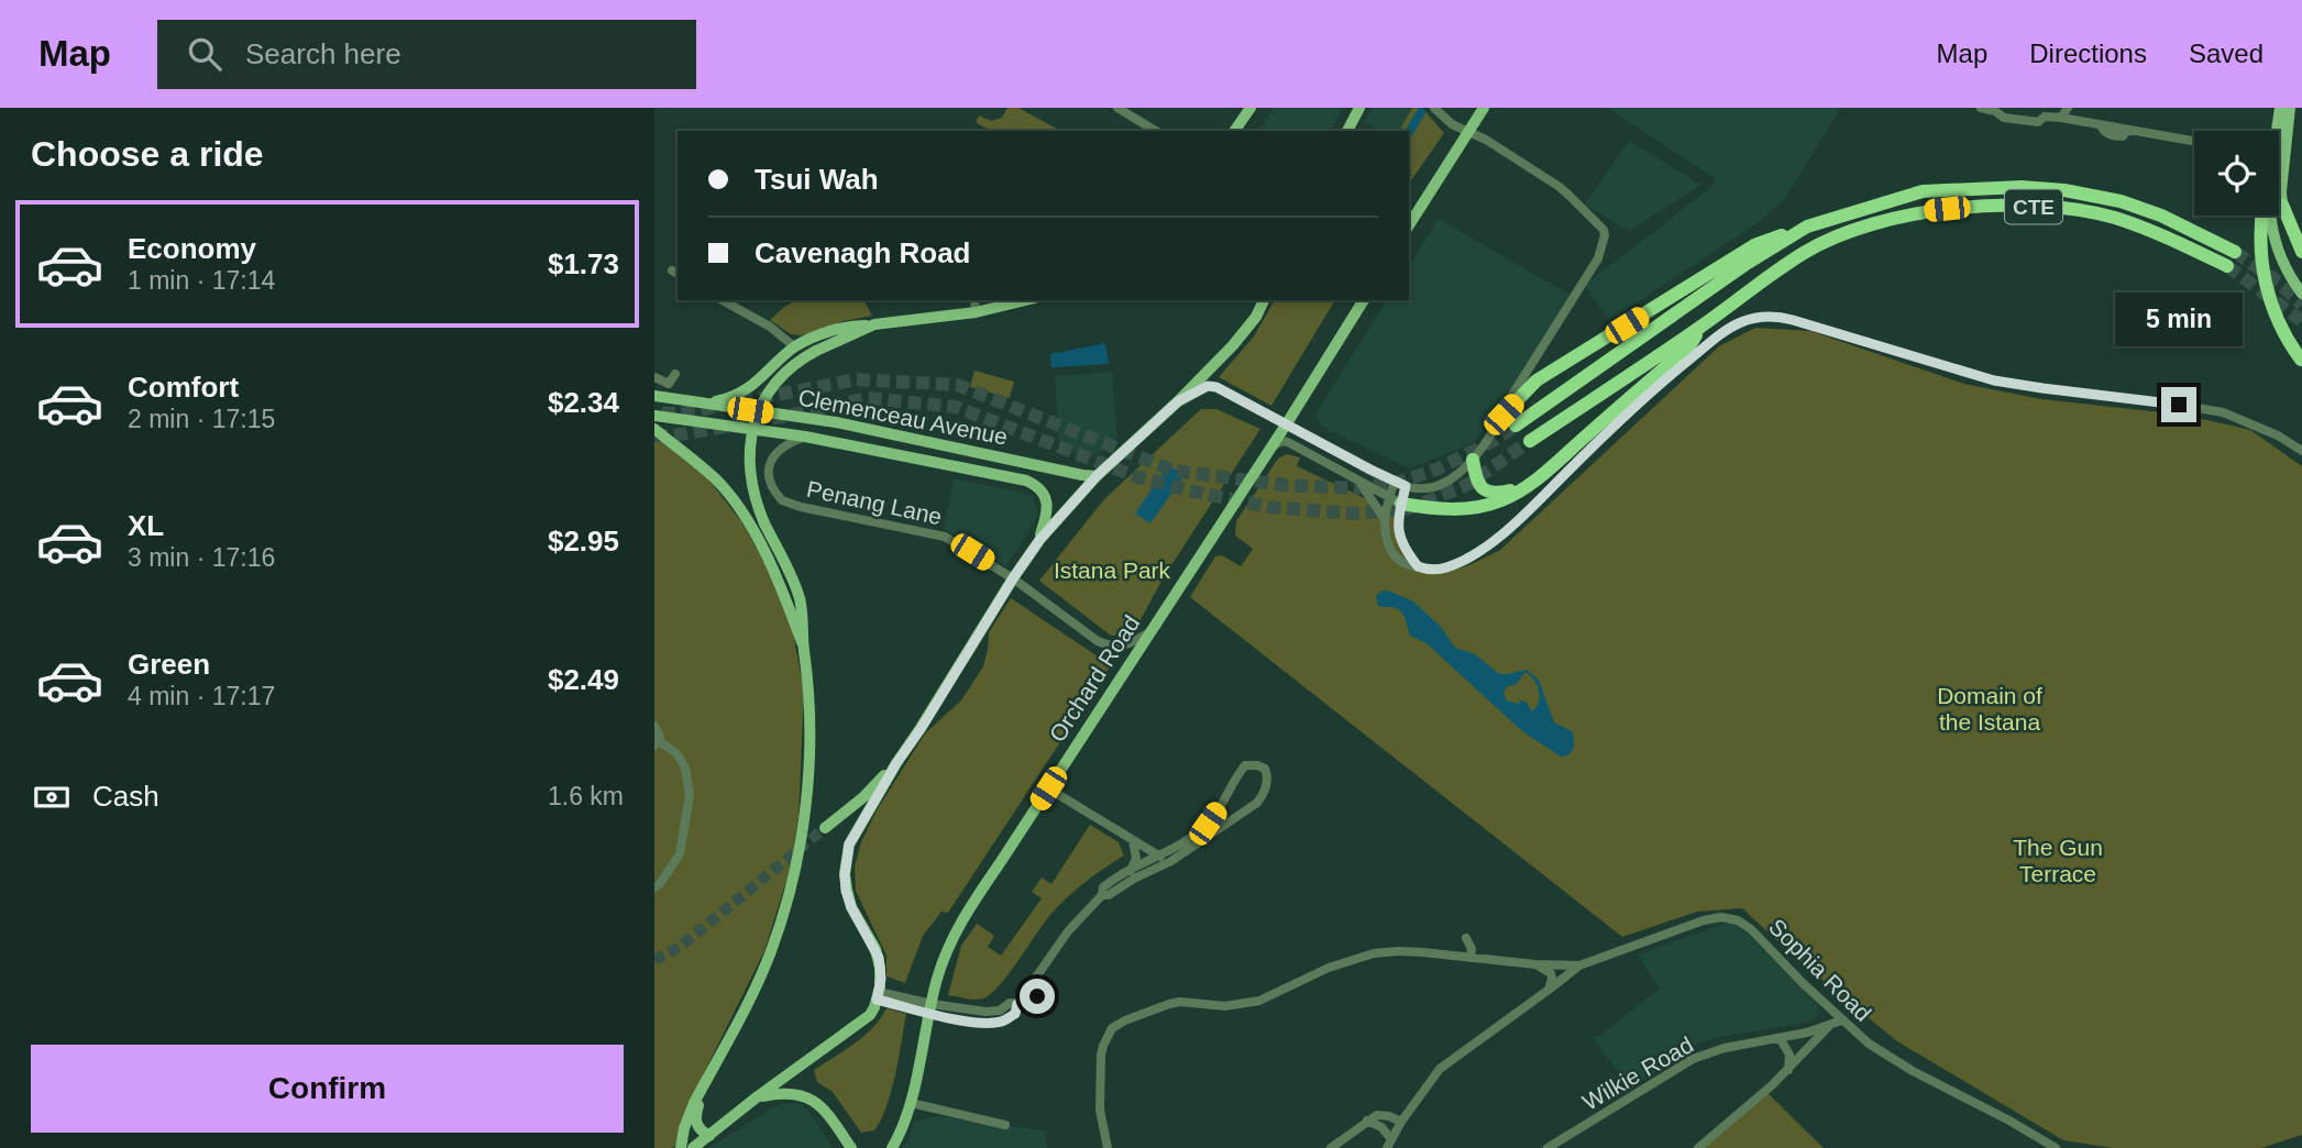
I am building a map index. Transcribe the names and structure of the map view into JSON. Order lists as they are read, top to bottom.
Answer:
{
  "streets": {
    "highway": ["CTE"],
    "main road": ["Clemenceau Avenue", "Orchard Road"],
    "street": ["Penang Lane", "Sophia Road", "Wilkie Road"]
  },
  "crossings": [
    ["Clemenceau Avenue", "Penang Lane"],
    ["Penang Lane", "Orchard Road"],
    ["Sophia Road", "Wilkie Road"]
  ],
  "parks": ["Istana Park", "Domain of the Istana", "The Gun Terrace"],
  "page": {
    "header": "Map",
    "search": "Search here",
    "nav": ["Map", "Directions", "Saved"],
    "heading": "Choose a ride",
    "banner": ["Tsui Wah", "Cavenagh Road"],
    "list": [
      {
        "name": "Economy",
        "note": "1 min · 17:14",
        "value": "$1.73"
      },
      {
        "name": "Comfort",
        "note": "2 min · 17:15",
        "value": "$2.34"
      },
      {
        "name": "XL",
        "note": "3 min · 17:16",
        "value": "$2.95"
      },
      {
        "name": "Green",
        "note": "4 min · 17:17",
        "value": "$2.49"
      }
    ],
    "bubble": "5 min",
    "pay": ["Cash", "1.6 km"],
    "buttons": "Confirm"
  }
}
